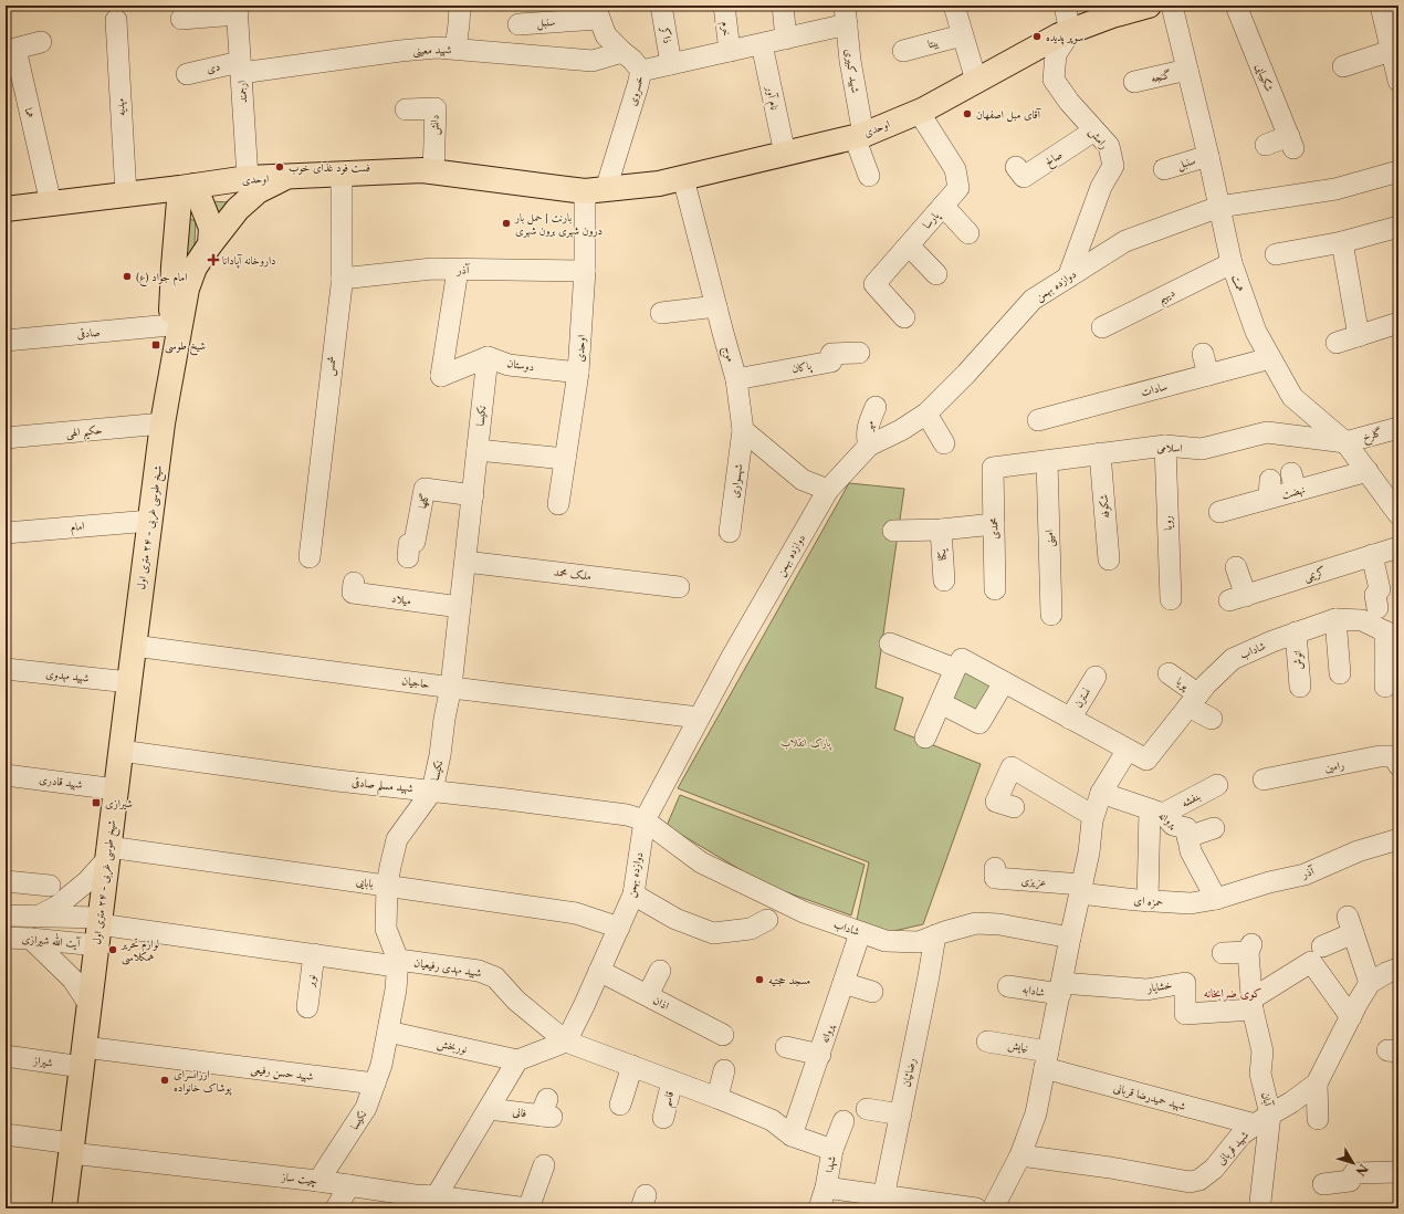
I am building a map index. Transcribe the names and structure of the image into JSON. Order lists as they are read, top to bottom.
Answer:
{
  "streets": {
    "main road": ["اوحدی", "شیخ طوسی غربی - ۲۴ متری اول"],
    "street": [
      "سنبل",
      "خرم",
      "ذاکر",
      "بیتا",
      "شهید معینی",
      "دی",
      "شهید کبیری",
      "گنجه",
      "شکیبایی",
      "خسروی",
      "ارجمند",
      "نام آور",
      "مهدیه",
      "هما",
      "دانش",
      "رامش",
      "صالح",
      "پارسا",
      "آذر",
      "همت",
      "دوازده بهمن",
      "دیهیم",
      "صادقی",
      "موج",
      "دوستان",
      "شمس",
      "پاکان",
      "سادات",
      "نکیسا",
      "مهر",
      "حکیم الهی",
      "گلرخ",
      "اسلامی",
      "شهسواری",
      "نهضت",
      "گلها",
      "شکوفه",
      "رویا",
      "امام",
      "محمدی",
      "امینی",
      "یکتا",
      "ملک محمد",
      "کریمی",
      "میلاد",
      "شاداب",
      "انوش",
      "شهید مهدوی",
      "حاجیان",
      "پویا",
      "نسترن",
      "رامین",
      "شهید قادری",
      "شهید مسلم صادقی",
      "بنفشه",
      "پروانه",
      "عزیزی",
      "بابایی",
      "حمزه ای",
      "آیت الله شیرازی",
      "شهید مهدی رفیعیان",
      "نوبر",
      "خشایار",
      "شادابه",
      "اذان",
      "نوربخش",
      "نیایش",
      "شیراز",
      "شهید حسن رفیعی",
      "رضائیان",
      "شهید حمیدرضا قربانی",
      "قاسم",
      "آبان",
      "فانی",
      "شهید قربانی",
      "شهدا",
      "چیت ساز"
    ]
  },
  "crossings": [
    ["سنبل", "خسروی"],
    ["سنبل", "همت"],
    ["شهید معینی", "دی"],
    ["شهید معینی", "خسروی"],
    ["شهید معینی", "ارجمند"],
    ["دی", "ارجمند"],
    ["شهید کبیری", "اوحدی"],
    ["گنجه", "همت"],
    ["خسروی", "اوحدی"],
    ["ارجمند", "اوحدی"],
    ["نام آور", "اوحدی"],
    ["مهدیه", "اوحدی"],
    ["هما", "اوحدی"],
    ["دانش", "اوحدی"],
    ["اوحدی", "رامش"],
    ["اوحدی", "پارسا"],
    ["اوحدی", "آذر"],
    ["اوحدی", "موج"],
    ["اوحدی", "دوستان"],
    ["اوحدی", "شمس"],
    ["اوحدی", "شیخ طوسی غربی - ۲۴ متری اول"],
    ["رامش", "صالح"],
    ["رامش", "دوازده بهمن"],
    ["آذر", "شمس"],
    ["آذر", "حمزه ای"],
    ["همت", "دوازده بهمن"],
    ["همت", "دیهیم"],
    ["همت", "سادات"],
    ["همت", "گلرخ"],
    ["همت", "اسلامی"],
    ["همت", "نهضت"],
    ["دوازده بهمن", "مهر"],
    ["دوازده بهمن", "شاداب"],
    ["دوازده بهمن", "حاجیان"],
    ["دوازده بهمن", "شهید مسلم صادقی"],
    ["دوازده بهمن", "بابایی"],
    ["دوازده بهمن", "شهید مهدی رفیعیان"],
    ["دوازده بهمن", "اذان"],
    ["صادقی", "شیخ طوسی غربی - ۲۴ متری اول"],
    ["موج", "پاکان"],
    ["موج", "شهسواری"],
    ["دوستان", "نکیسا"],
    ["نکیسا", "گلها"],
    ["نکیسا", "ملک محمد"],
    ["نکیسا", "میلاد"],
    ["نکیسا", "حاجیان"],
    ["نکیسا", "شهید مسلم صادقی"],
    ["نکیسا", "بابایی"],
    ["نکیسا", "شهید مهدی رفیعیان"],
    ["نکیسا", "نوربخش"],
    ["نکیسا", "شهید حسن رفیعی"],
    ["نکیسا", "چیت ساز"],
    ["حکیم الهی", "شیخ طوسی غربی - ۲۴ متری اول"],
    ["گلرخ", "اسلامی"],
    ["اسلامی", "شکوفه"],
    ["اسلامی", "رویا"],
    ["اسلامی", "محمدی"],
    ["اسلامی", "امینی"],
    ["امام", "شیخ طوسی غربی - ۲۴ متری اول"],
    ["شیخ طوسی غربی - ۲۴ متری اول", "شهید مهدوی"],
    ["شیخ طوسی غربی - ۲۴ متری اول", "حاجیان"],
    ["شیخ طوسی غربی - ۲۴ متری اول", "شهید قادری"],
    ["شیخ طوسی غربی - ۲۴ متری اول", "شهید مسلم صادقی"],
    ["شیخ طوسی غربی - ۲۴ متری اول", "بابایی"],
    ["شیخ طوسی غربی - ۲۴ متری اول", "آیت الله شیرازی"],
    ["شیخ طوسی غربی - ۲۴ متری اول", "شهید مهدی رفیعیان"],
    ["شیخ طوسی غربی - ۲۴ متری اول", "شیراز"],
    ["شیخ طوسی غربی - ۲۴ متری اول", "شهید حسن رفیعی"],
    ["شیخ طوسی غربی - ۲۴ متری اول", "چیت ساز"],
    ["شاداب", "انوش"],
    ["شاداب", "پویا"],
    ["شاداب", "شهید مسلم صادقی"],
    ["شاداب", "پروانه"],
    ["شاداب", "عزیزی"],
    ["شاداب", "حمزه ای"],
    ["شاداب", "خشایار"],
    ["شاداب", "شادابه"],
    ["شاداب", "نیایش"],
    ["شاداب", "رضائیان"],
    ["شاداب", "شهید حمیدرضا قربانی"],
    ["شاداب", "شهید قربانی"],
    ["بنفشه", "پروانه"],
    ["پروانه", "شهید مهدی رفیعیان"],
    ["عزیزی", "حمزه ای"],
    ["آیت الله شیرازی", "شهید مهدی رفیعیان"],
    ["شهید مهدی رفیعیان", "نوبر"],
    ["شهید مهدی رفیعیان", "قاسم"],
    ["شهید مهدی رفیعیان", "شهدا"],
    ["خشایار", "شادابه"],
    ["خشایار", "آبان"],
    ["نیایش", "شهید حمیدرضا قربانی"],
    ["شیراز", "شهید حسن رفیعی"],
    ["شهید حمیدرضا قربانی", "آبان"],
    ["شهید حمیدرضا قربانی", "شهید قربانی"],
    ["آبان", "شهید قربانی"]
  ],
  "districts": ["کوی ضرابخانه"],
  "parks": ["پارک انقلاب"],
  "places": {
    "other": [
      "سوپر پدیده",
      "آقای مبل اصفهان",
      "فست فود غذای خوب",
      "بارنت | حمل بار درون شهری برون شهری",
      "امام جواد (ع)",
      "لوازم تحریر همکلاسی",
      "مسجد حجتیه",
      "ارزانسرای پوشاک خانواده"
    ],
    "health": ["داروخانه آپادانا"],
    "transit": ["شیخ طوسی", "شیرازی"]
  },
  "north": "bottom right"
}
